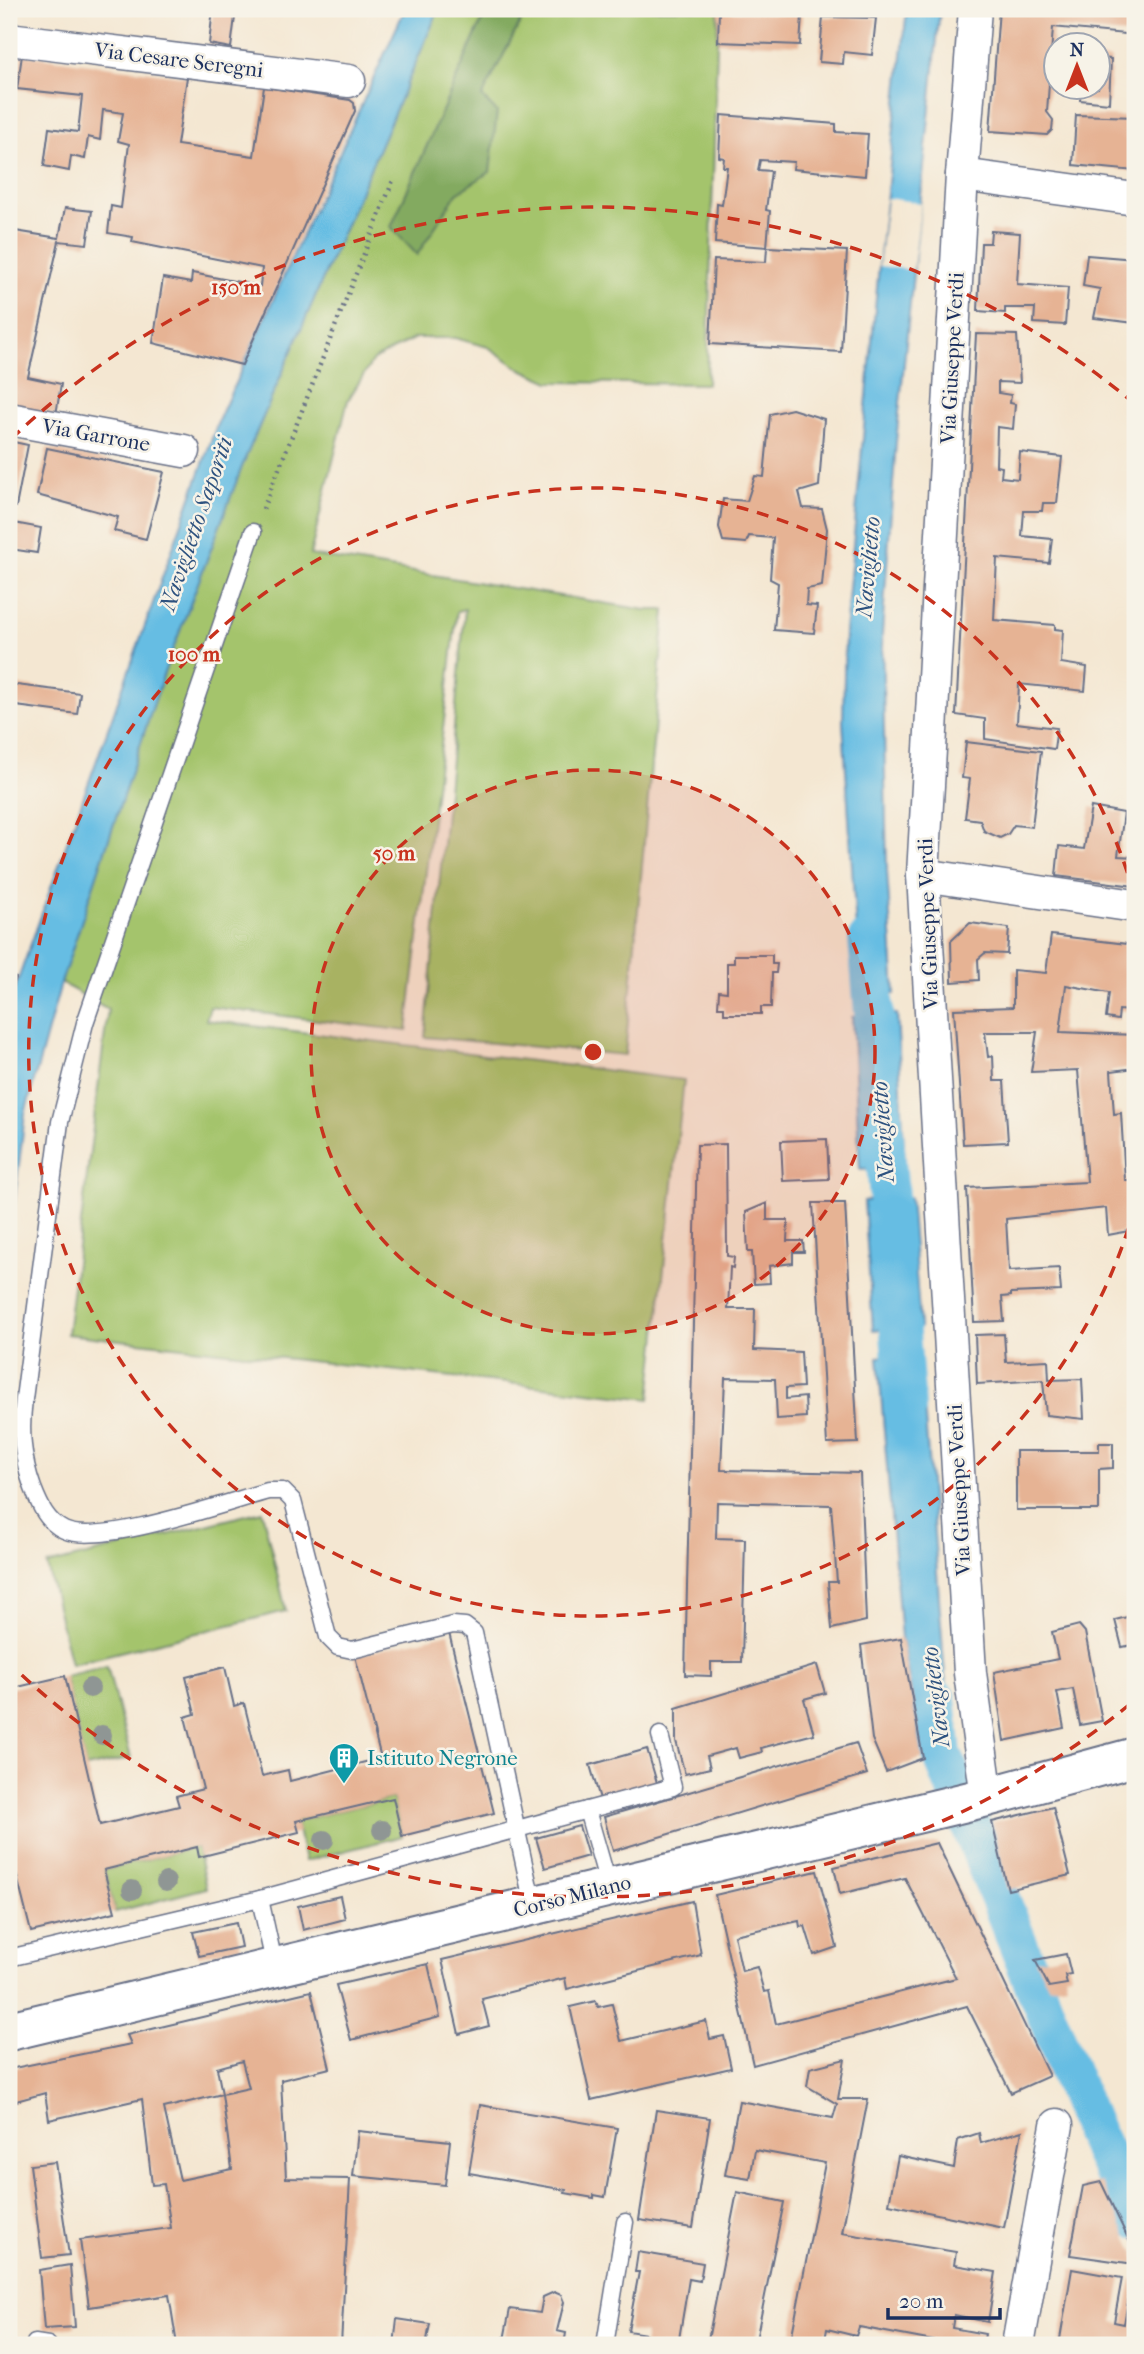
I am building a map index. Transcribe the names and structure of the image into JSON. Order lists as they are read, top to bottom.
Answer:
{
  "streets": {
    "street": [
      "Via Cesare Seregni",
      "Via Giuseppe Verdi",
      "Via Garrone",
      "Corso Milano"
    ]
  },
  "crossings": [
    ["Via Giuseppe Verdi", "Corso Milano"]
  ],
  "water": ["Naviglietto Saporiti", "Naviglietto"],
  "places": {
    "building": ["Istituto Negrone"]
  },
  "scale_bar": "20 m",
  "north": "top",
  "rings": ["150 m", "100 m", "50 m"]
}
